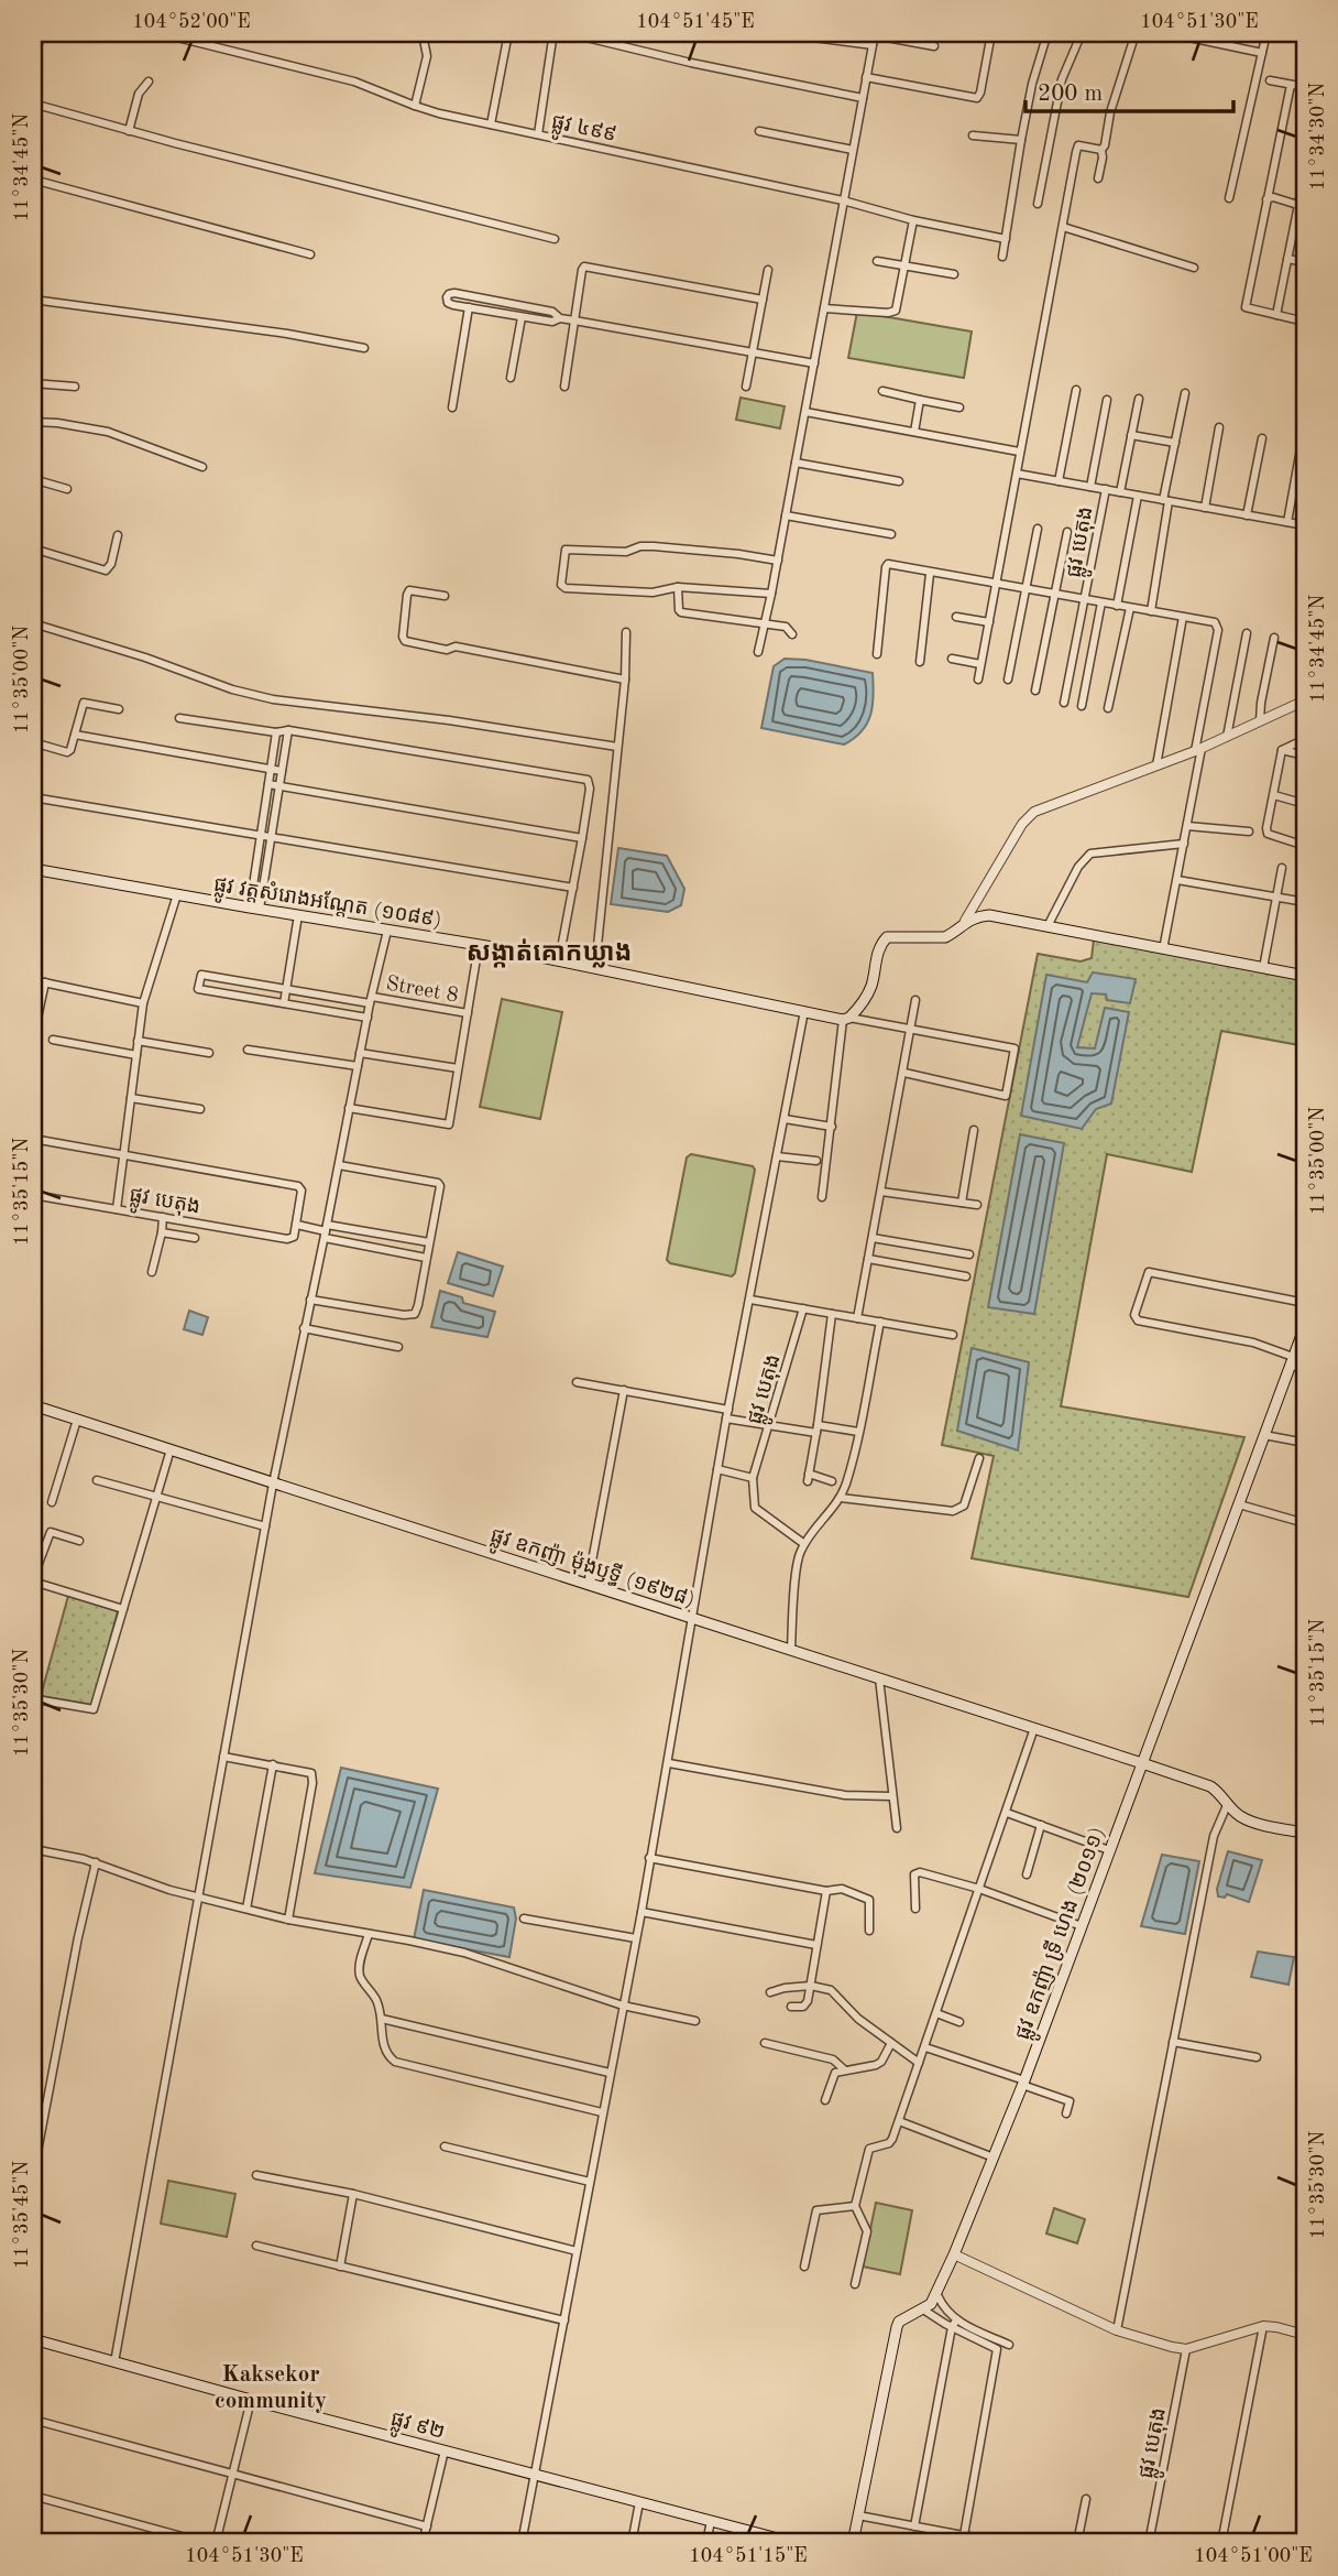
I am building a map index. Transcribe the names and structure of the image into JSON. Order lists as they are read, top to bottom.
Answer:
{
  "streets": {
    "main road": [
      "ផ្លូវ វត្តសំរោងអណ្ដែត (១០៨៩)",
      "ផ្លូវ ឧកញ៉ា ម៉ុងឫទ្ធី (១៩២៨)",
      "ផ្លូវ ឧកញ៉ា ទ្រី ហេង (២០១១)",
      "ផ្លូវ ៩២"
    ],
    "street": ["ផ្លូវ ៤៩៩", "ផ្លូវ បេតុង", "Street 8"]
  },
  "crossings": [
    ["ផ្លូវ ឧកញ៉ា ម៉ុងឫទ្ធី (១៩២៨)", "ផ្លូវ ឧកញ៉ា ទ្រី ហេង (២០១១)"]
  ],
  "districts": ["សង្កាត់គោកឃ្លាង", "Kaksekor community"],
  "scale_bar": "200 m",
  "coordinates": [
    "104°52'00\"E",
    "104°51'45\"E",
    "104°51'30\"E",
    "11°34'30\"N",
    "11°34'45\"N",
    "11°35'00\"N",
    "11°35'15\"N",
    "11°35'30\"N",
    "11°35'45\"N",
    "104°51'15\"E",
    "104°51'00\"E"
  ]
}
